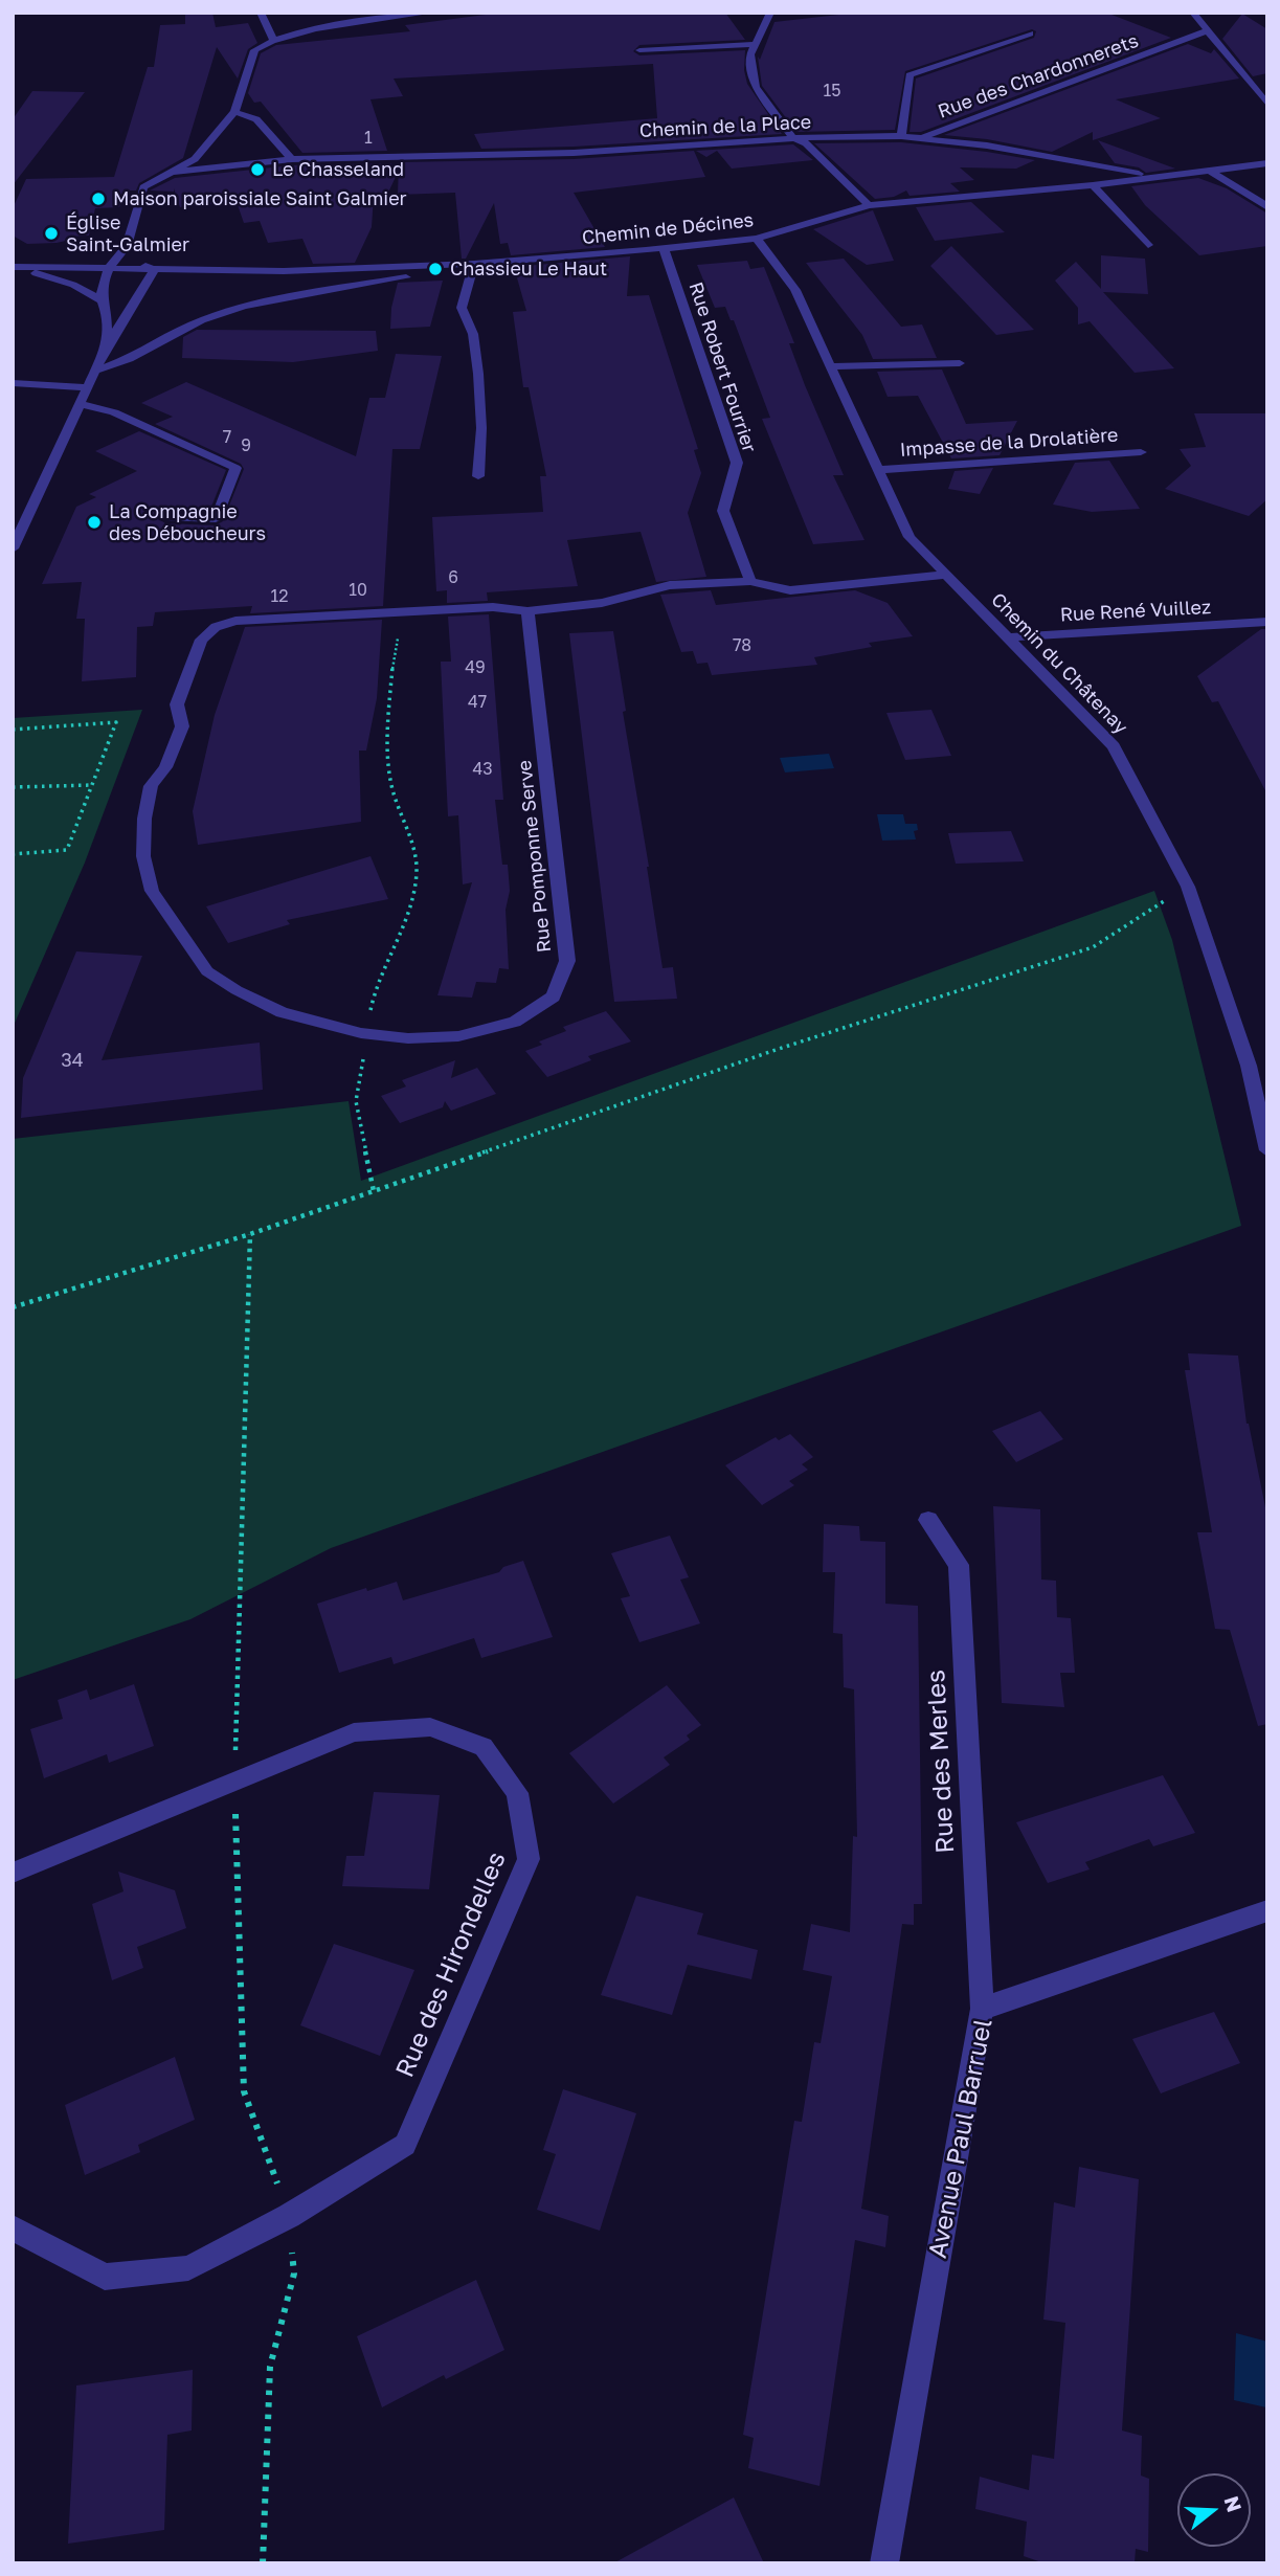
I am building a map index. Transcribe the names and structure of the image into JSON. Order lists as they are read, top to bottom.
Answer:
{
  "streets": {
    "street": [
      "Rue des Chardonnerets",
      "Chemin de la Place",
      "Chemin de Décines",
      "Rue Robert Fourrier",
      "Impasse de la Drolatière",
      "Rue René Vuillez",
      "Chemin du Châtenay",
      "Rue Pomponne Serve",
      "Rue des Merles",
      "Rue des Hirondelles",
      "Avenue Paul Barruel"
    ]
  },
  "crossings": [
    ["Rue des Chardonnerets", "Chemin de la Place"],
    ["Chemin de la Place", "Chemin de Décines"],
    ["Chemin de Décines", "Rue Robert Fourrier"],
    ["Chemin de Décines", "Chemin du Châtenay"],
    ["Rue Robert Fourrier", "Rue Pomponne Serve"],
    ["Impasse de la Drolatière", "Chemin du Châtenay"],
    ["Rue René Vuillez", "Chemin du Châtenay"],
    ["Chemin du Châtenay", "Rue Pomponne Serve"],
    ["Rue des Merles", "Avenue Paul Barruel"]
  ],
  "places": [
    "Le Chasseland",
    "Maison paroissiale Saint Galmier",
    "Église Saint-Galmier",
    "Chassieu Le Haut",
    "La Compagnie des Déboucheurs"
  ],
  "house_numbers": [
    "15",
    "1",
    "7",
    "9",
    "6",
    "10",
    "12",
    "78",
    "49",
    "47",
    "43",
    "34"
  ],
  "north": "right"
}
